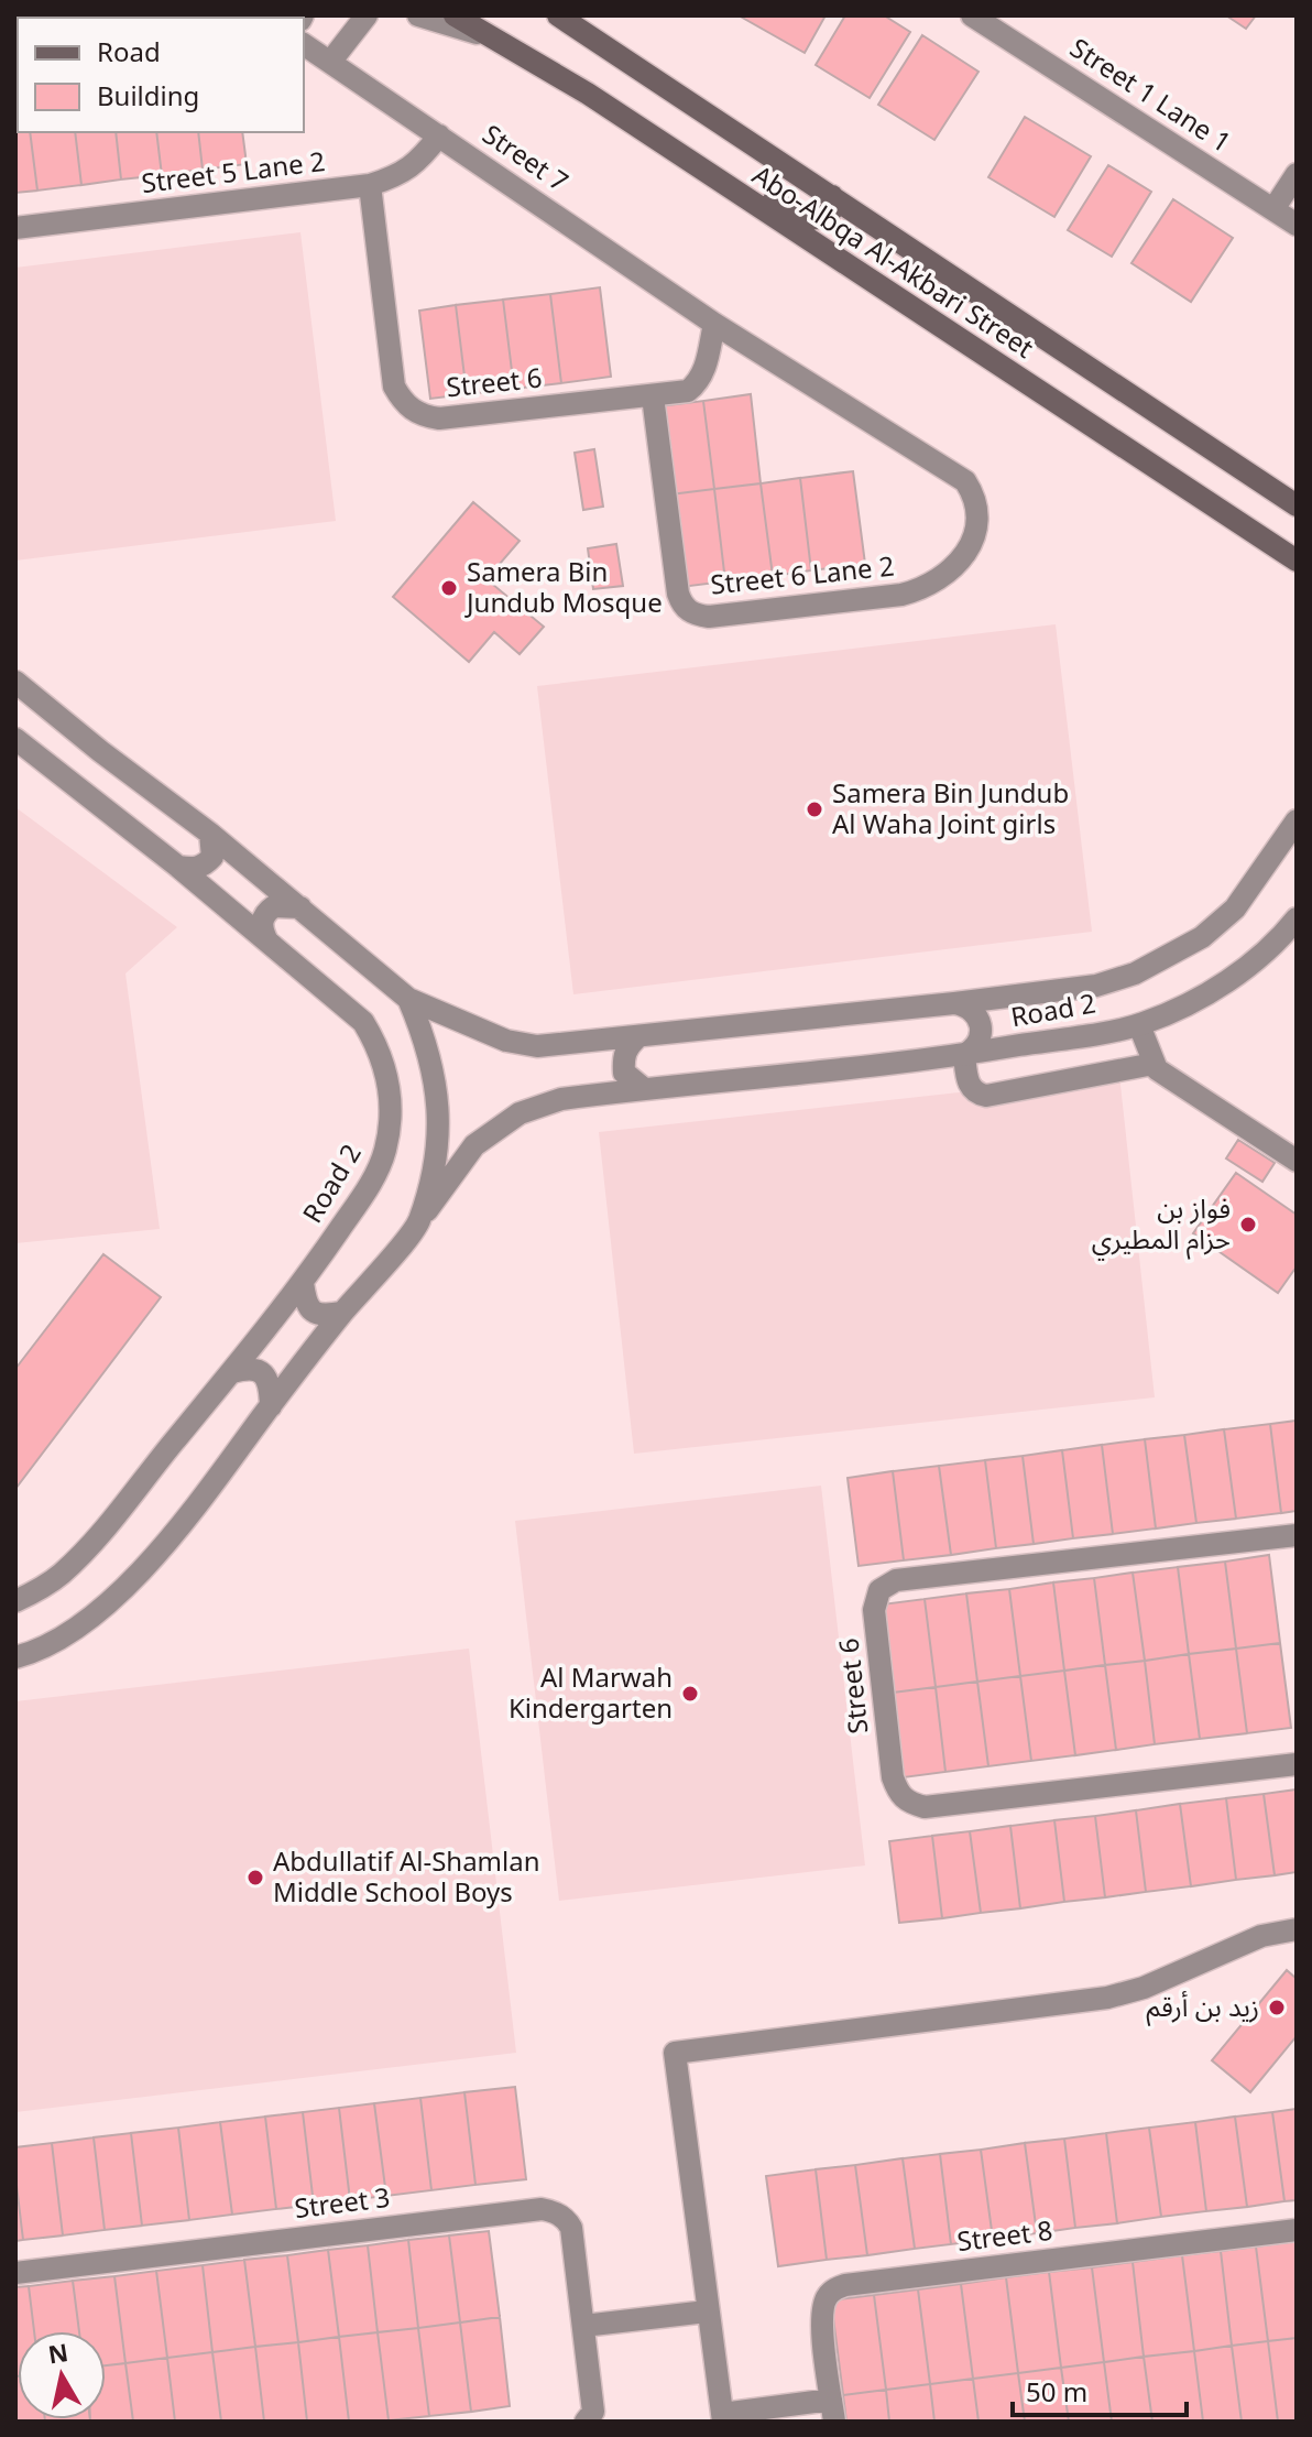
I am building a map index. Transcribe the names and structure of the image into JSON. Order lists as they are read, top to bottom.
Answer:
{
  "streets": {
    "main road": ["Abo-Albqa Al-Akbari Street"],
    "street": [
      "Street 1 Lane 1",
      "Street 7",
      "Street 5 Lane 2",
      "Street 6",
      "Street 6 Lane 2",
      "Road 2",
      "Street 3",
      "Street 8"
    ]
  },
  "crossings": [
    ["Street 7", "Street 5 Lane 2"],
    ["Street 7", "Street 6"],
    ["Street 7", "Street 6 Lane 2"],
    ["Street 5 Lane 2", "Street 6"],
    ["Street 6", "Street 6 Lane 2"]
  ],
  "places": [
    "Samera Bin Jundub Mosque",
    "Samera Bin Jundub Al Waha Joint girls",
    "فواز بن حزام المطيري",
    "Al Marwah Kindergarten",
    "Abdullatif Al-Shamlan Middle School Boys",
    "زيد بن أرقم"
  ],
  "legend": ["Road", "Building"],
  "scale_bar": "50 m",
  "north": "top"
}
